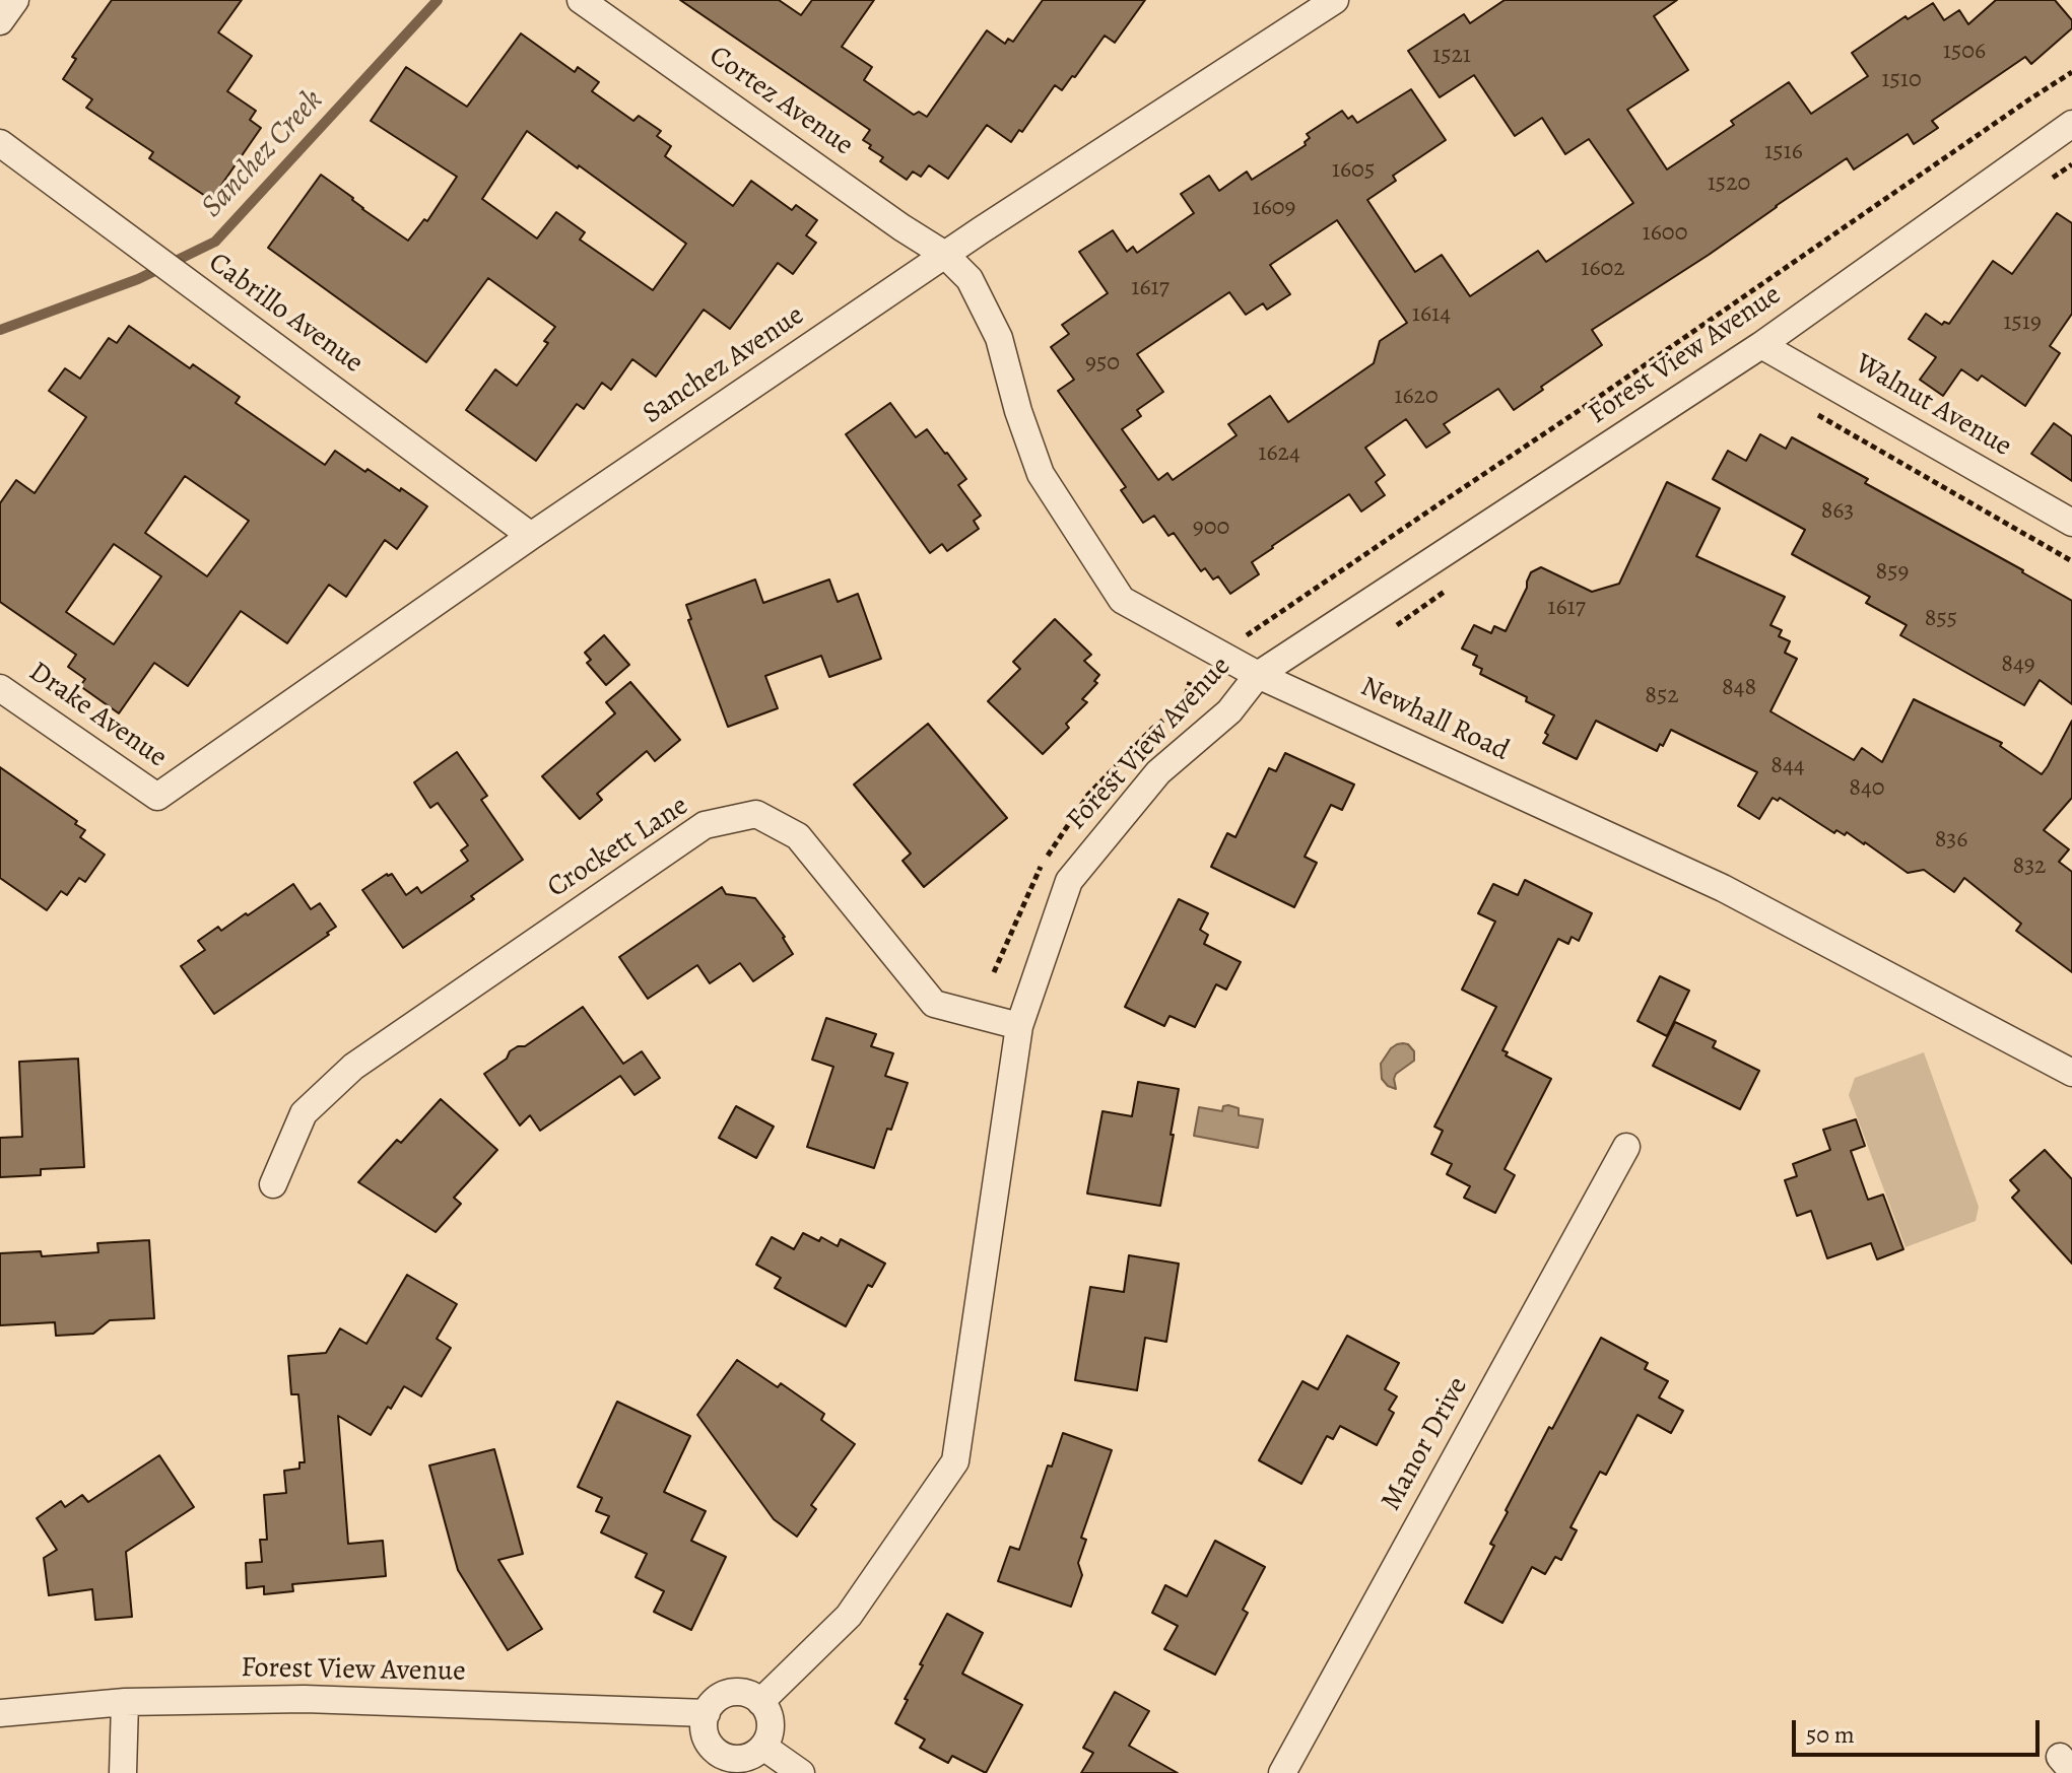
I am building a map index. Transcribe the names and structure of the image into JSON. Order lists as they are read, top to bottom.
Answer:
{
  "streets": {
    "street": [
      "Cortez Avenue",
      "Cabrillo Avenue",
      "Forest View Avenue",
      "Sanchez Avenue",
      "Walnut Avenue",
      "Drake Avenue",
      "Newhall Road",
      "Crockett Lane",
      "Manor Drive"
    ]
  },
  "crossings": [
    ["Cortez Avenue", "Sanchez Avenue"],
    ["Cortez Avenue", "Newhall Road"],
    ["Cabrillo Avenue", "Sanchez Avenue"],
    ["Forest View Avenue", "Walnut Avenue"],
    ["Forest View Avenue", "Newhall Road"],
    ["Forest View Avenue", "Crockett Lane"],
    ["Sanchez Avenue", "Drake Avenue"],
    ["Sanchez Avenue", "Newhall Road"]
  ],
  "water": ["Sanchez Creek"],
  "house_numbers": [
    "1506",
    "1521",
    "1510",
    "1516",
    "1605",
    "1520",
    "1609",
    "1600",
    "1602",
    "1617",
    "1614",
    "1519",
    "950",
    "1620",
    "1624",
    "863",
    "900",
    "859",
    "1617",
    "855",
    "849",
    "848",
    "852",
    "844",
    "840",
    "836",
    "832"
  ],
  "scale_bar": "50 m"
}
